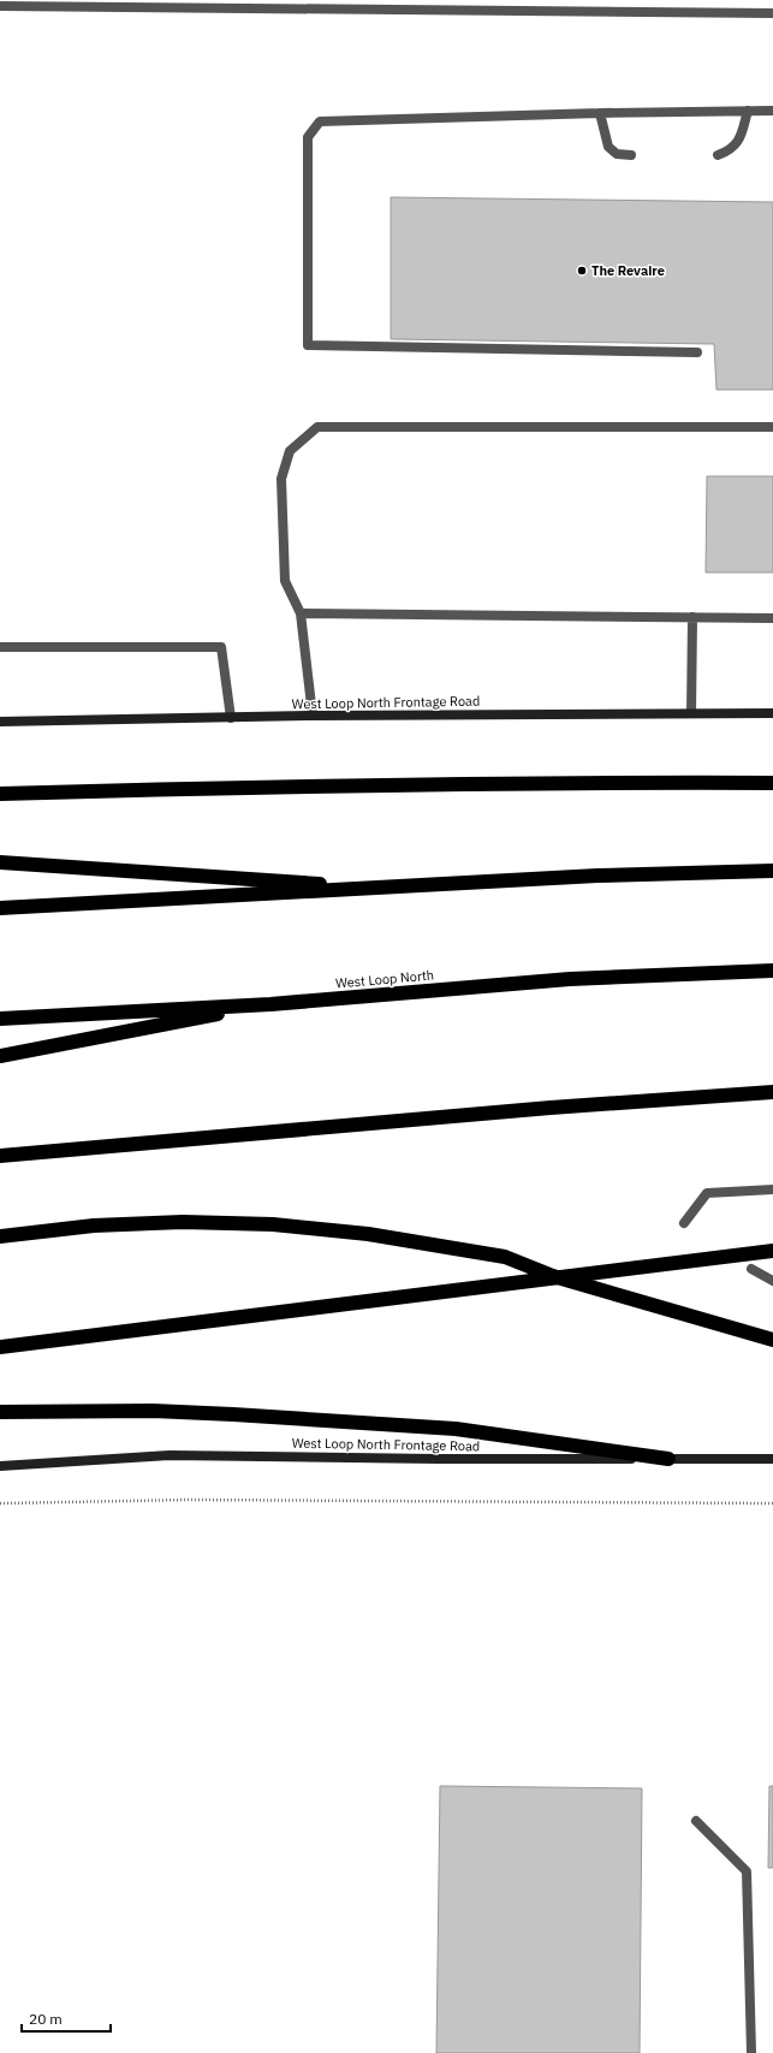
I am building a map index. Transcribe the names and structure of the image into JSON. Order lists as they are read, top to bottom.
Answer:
{
  "streets": {
    "highway": ["West Loop North"],
    "main road": ["West Loop North Frontage Road"]
  },
  "places": ["The Revaire"],
  "scale_bar": "20 m"
}
